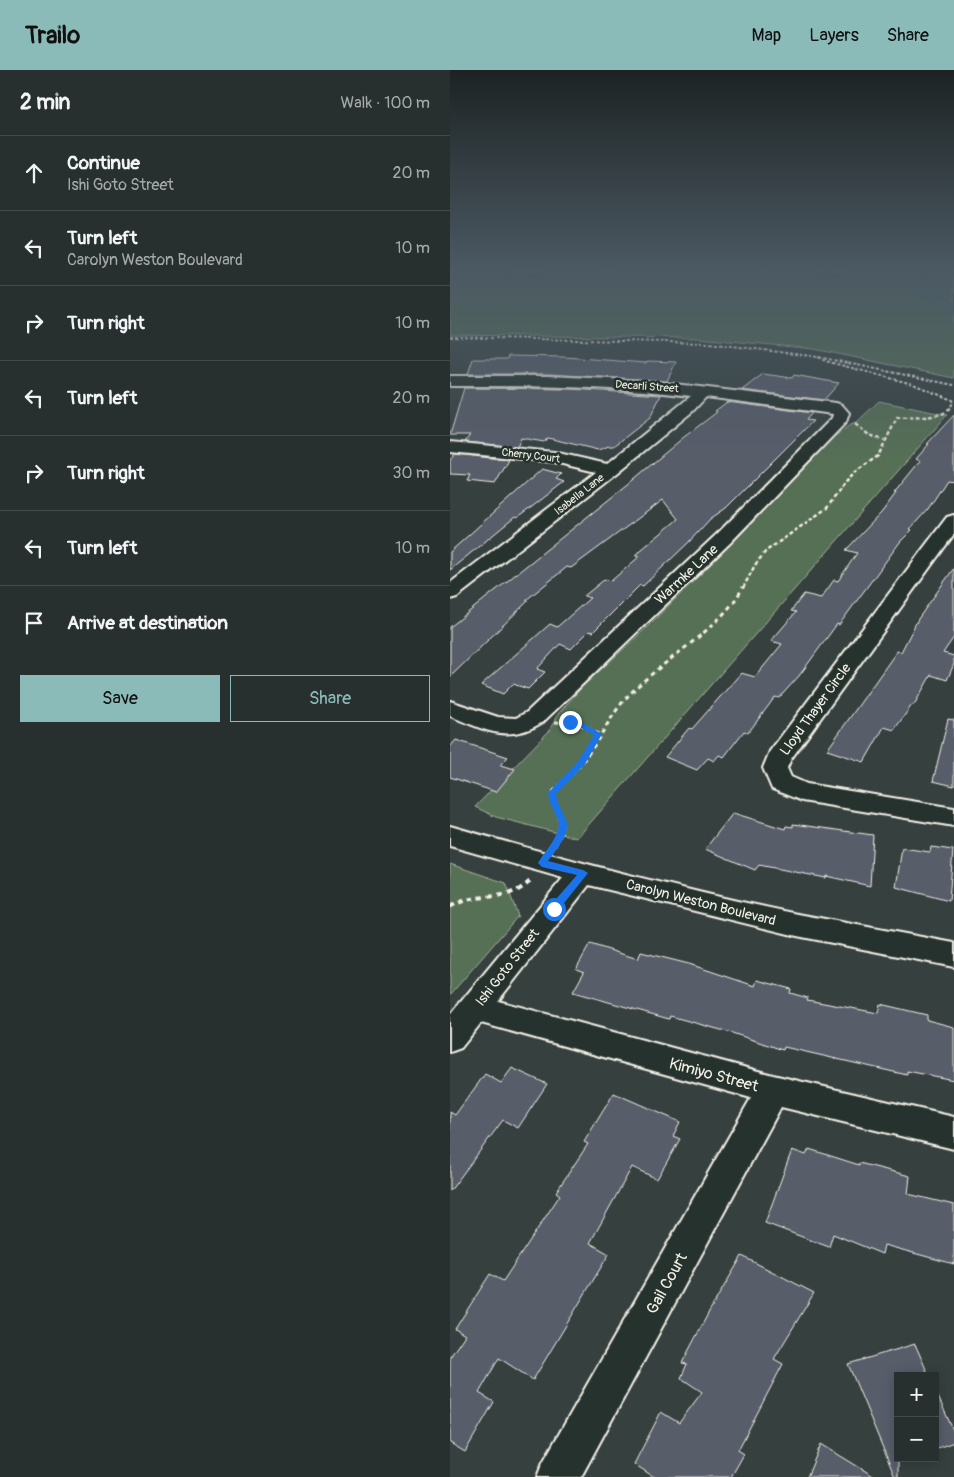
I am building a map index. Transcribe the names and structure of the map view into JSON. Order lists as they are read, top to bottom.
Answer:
{
  "streets": {
    "street": [
      "Decarli Street",
      "Cherry Court",
      "Isabella Lane",
      "Warmke Lane",
      "Lloyd Thayer Circle",
      "Carolyn Weston Boulevard",
      "Ishi Goto Street",
      "Kimiyo Street",
      "Gail Court"
    ]
  },
  "crossings": [
    ["Decarli Street", "Isabella Lane"],
    ["Decarli Street", "Warmke Lane"],
    ["Cherry Court", "Isabella Lane"],
    ["Carolyn Weston Boulevard", "Ishi Goto Street"],
    ["Ishi Goto Street", "Kimiyo Street"],
    ["Kimiyo Street", "Gail Court"]
  ],
  "page": {
    "header": "Trailo",
    "nav": ["Map", "Layers", "Share"],
    "heading": ["2 min", "Walk · 100 m"],
    "list": [
      ["Continue", "Ishi Goto Street", "20 m"],
      ["Turn left", "Carolyn Weston Boulevard", "10 m"],
      ["Turn right", "10 m"],
      ["Turn left", "20 m"],
      ["Turn right", "30 m"],
      ["Turn left", "10 m"],
      "Arrive at destination"
    ],
    "buttons": ["Save", "Share"],
    "map_buttons": ["+", "−"]
  }
}
